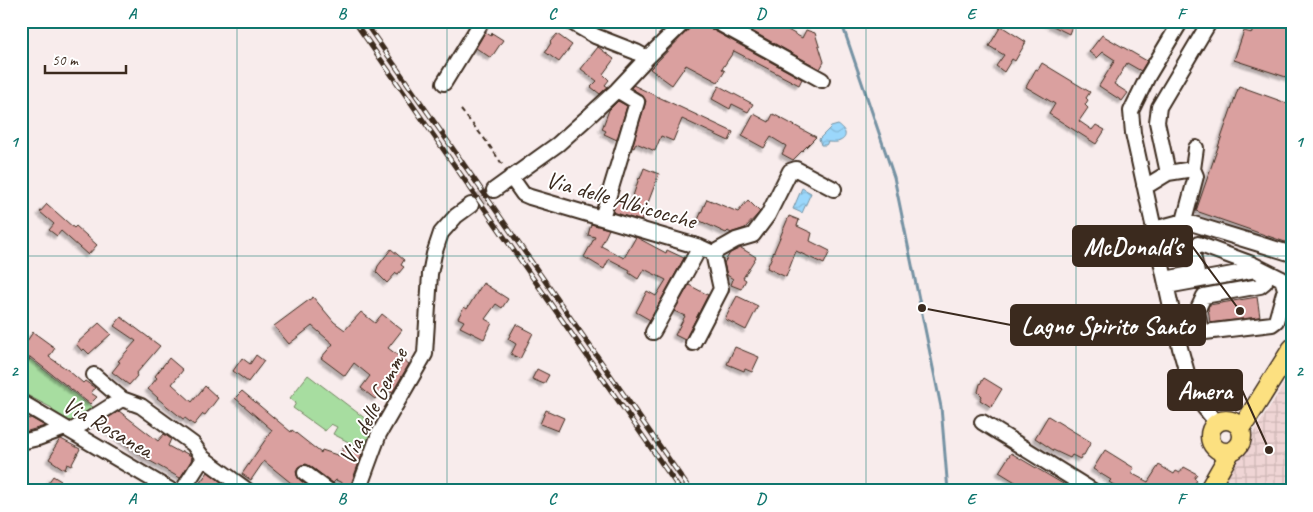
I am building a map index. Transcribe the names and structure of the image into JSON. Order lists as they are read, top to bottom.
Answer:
{
  "streets": {
    "street": ["Via delle Albicocche", "Via delle Gemme", "Via Rosanea"]
  },
  "places": ["Lagno Spirito Santo", "McDonald's", "Amera"],
  "scale_bar": "50 m",
  "grid": {
    "columns": [
      "A",
      "B",
      "C",
      "D",
      "E",
      "F"
    ],
    "rows": ["1", "2"]
  }
}
